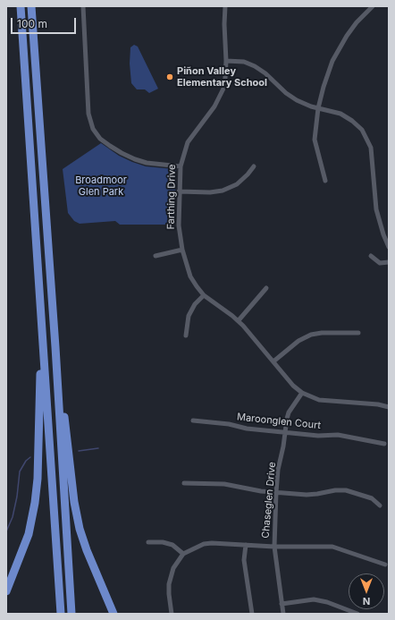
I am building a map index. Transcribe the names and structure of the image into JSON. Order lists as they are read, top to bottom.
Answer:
{
  "streets": {
    "street": ["Farthing Drive", "Maroonglen Court", "Chaseglen Drive"]
  },
  "crossings": [
    ["Farthing Drive", "Chaseglen Drive"],
    ["Maroonglen Court", "Chaseglen Drive"]
  ],
  "parks": ["Broadmoor Glen Park"],
  "places": ["Piñon Valley Elementary School"],
  "scale_bar": "100 m",
  "north": "bottom"
}
